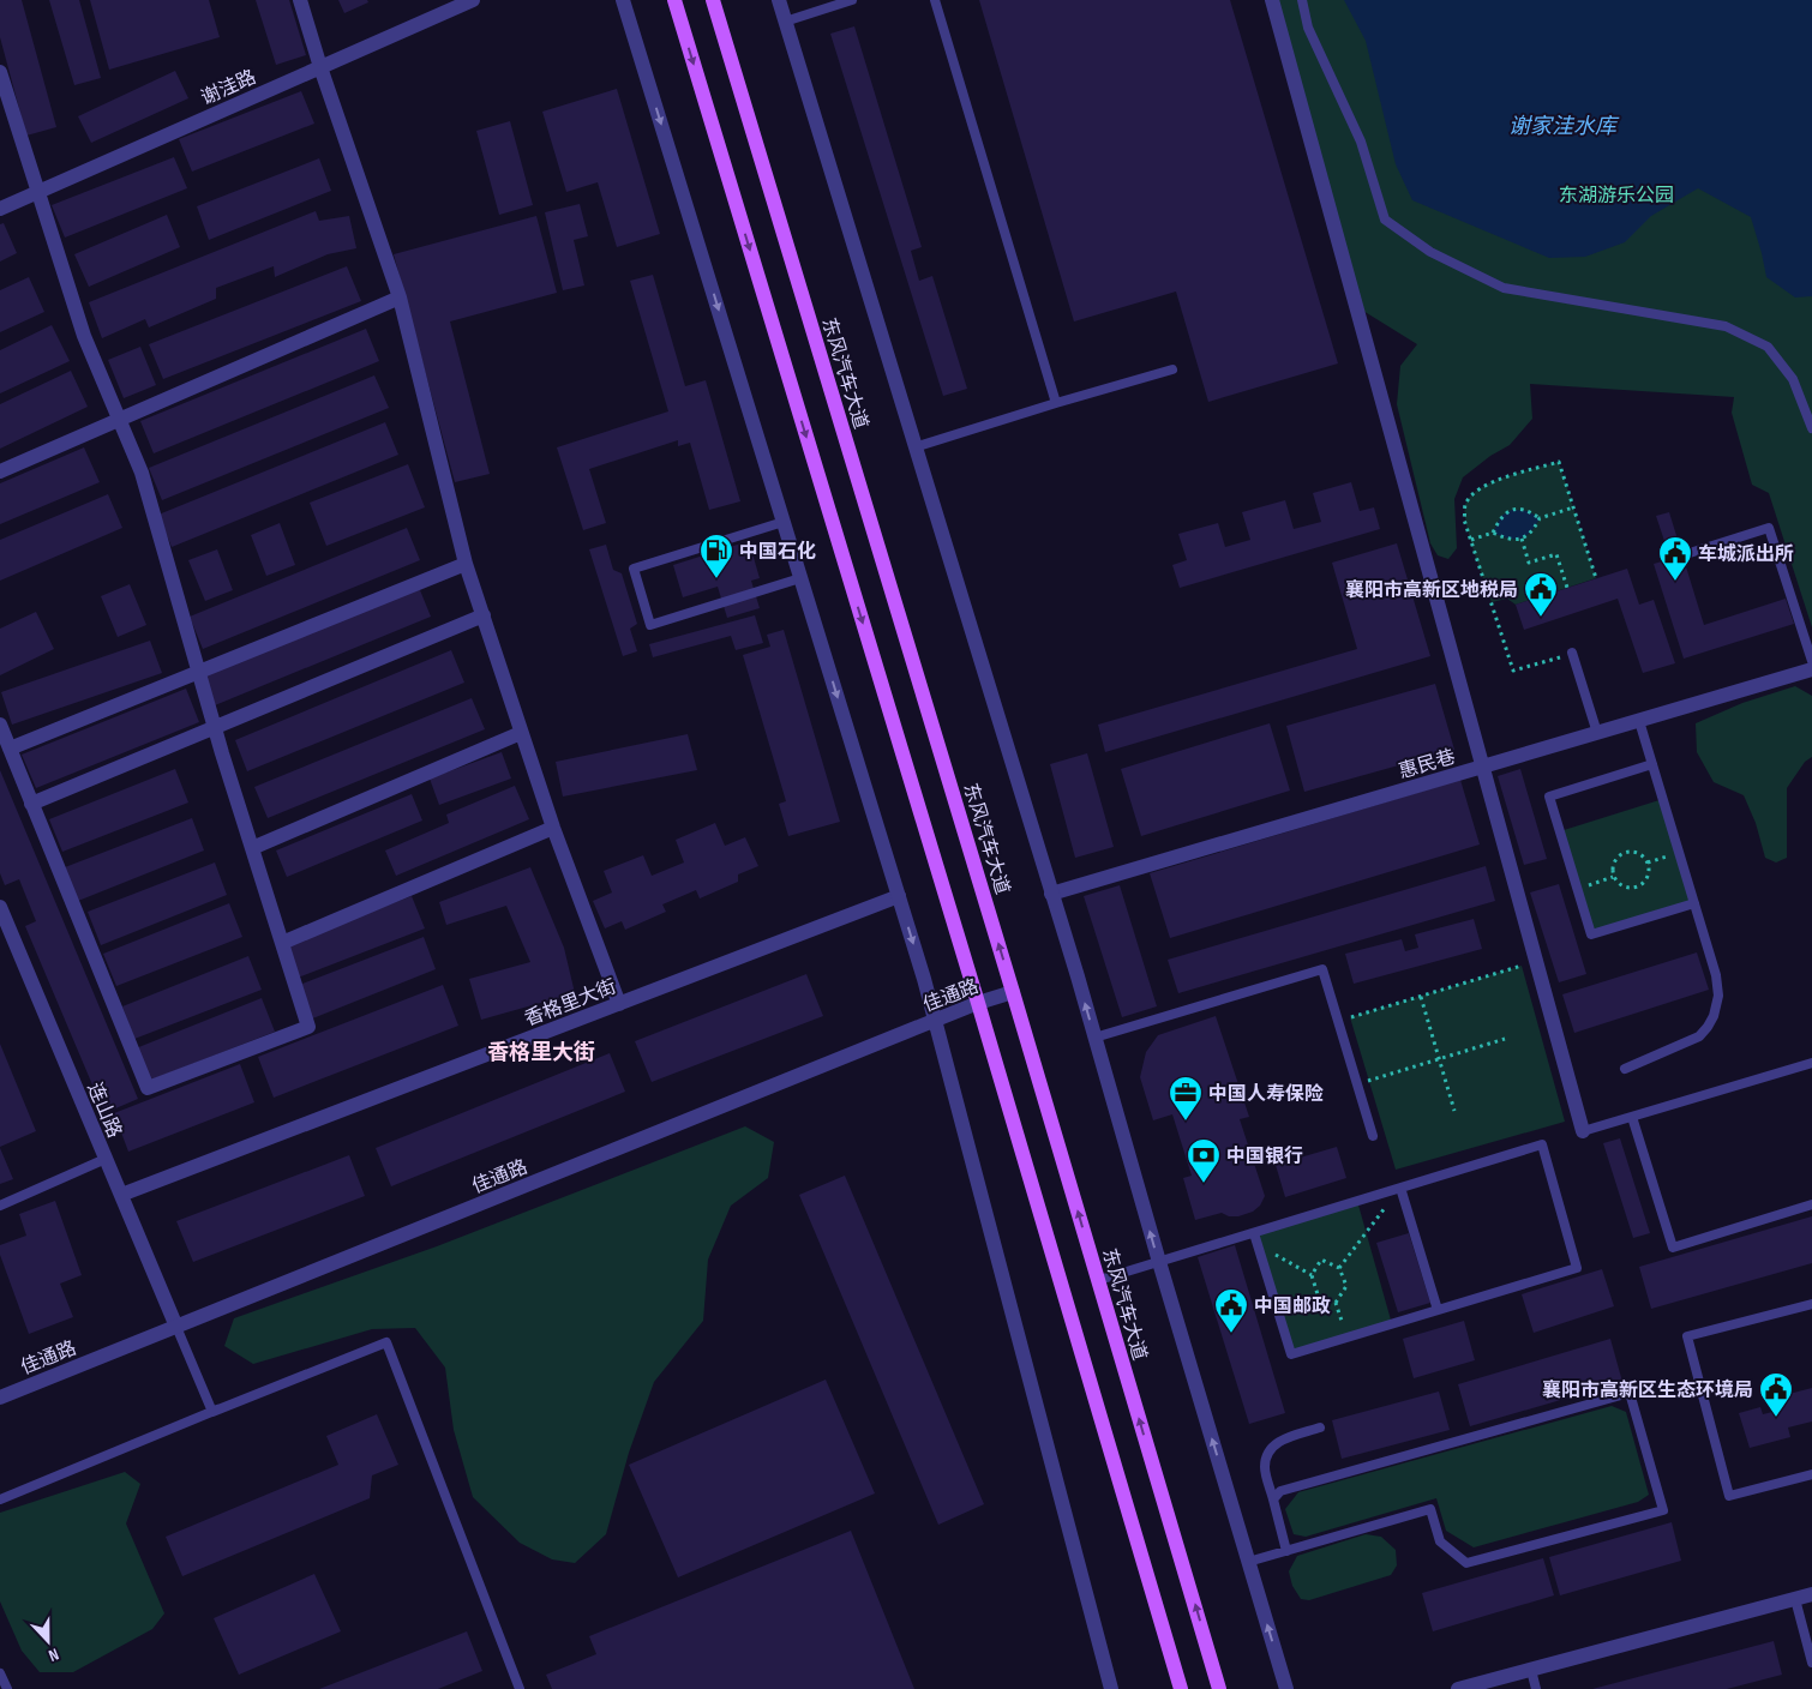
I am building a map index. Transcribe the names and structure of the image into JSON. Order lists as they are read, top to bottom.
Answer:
{
  "streets": {
    "main road": ["东风汽车大道"],
    "street": [
      "谢洼路",
      "惠民巷",
      "佳通路",
      "香格里大街",
      "连山路"
    ]
  },
  "crossings": [
    ["东风汽车大道", "佳通路"],
    ["佳通路", "连山路"],
    ["香格里大街", "连山路"]
  ],
  "districts": ["香格里大街"],
  "water": ["谢家洼水库"],
  "parks": ["东湖游乐公园"],
  "places": {
    "fuel station": ["中国石化"],
    "public building": [
      "车城派出所",
      "襄阳市高新区地税局",
      "中国邮政",
      "襄阳市高新区生态环境局"
    ],
    "office": ["中国人寿保险"],
    "bank": ["中国银行"]
  },
  "north": "bottom"
}
